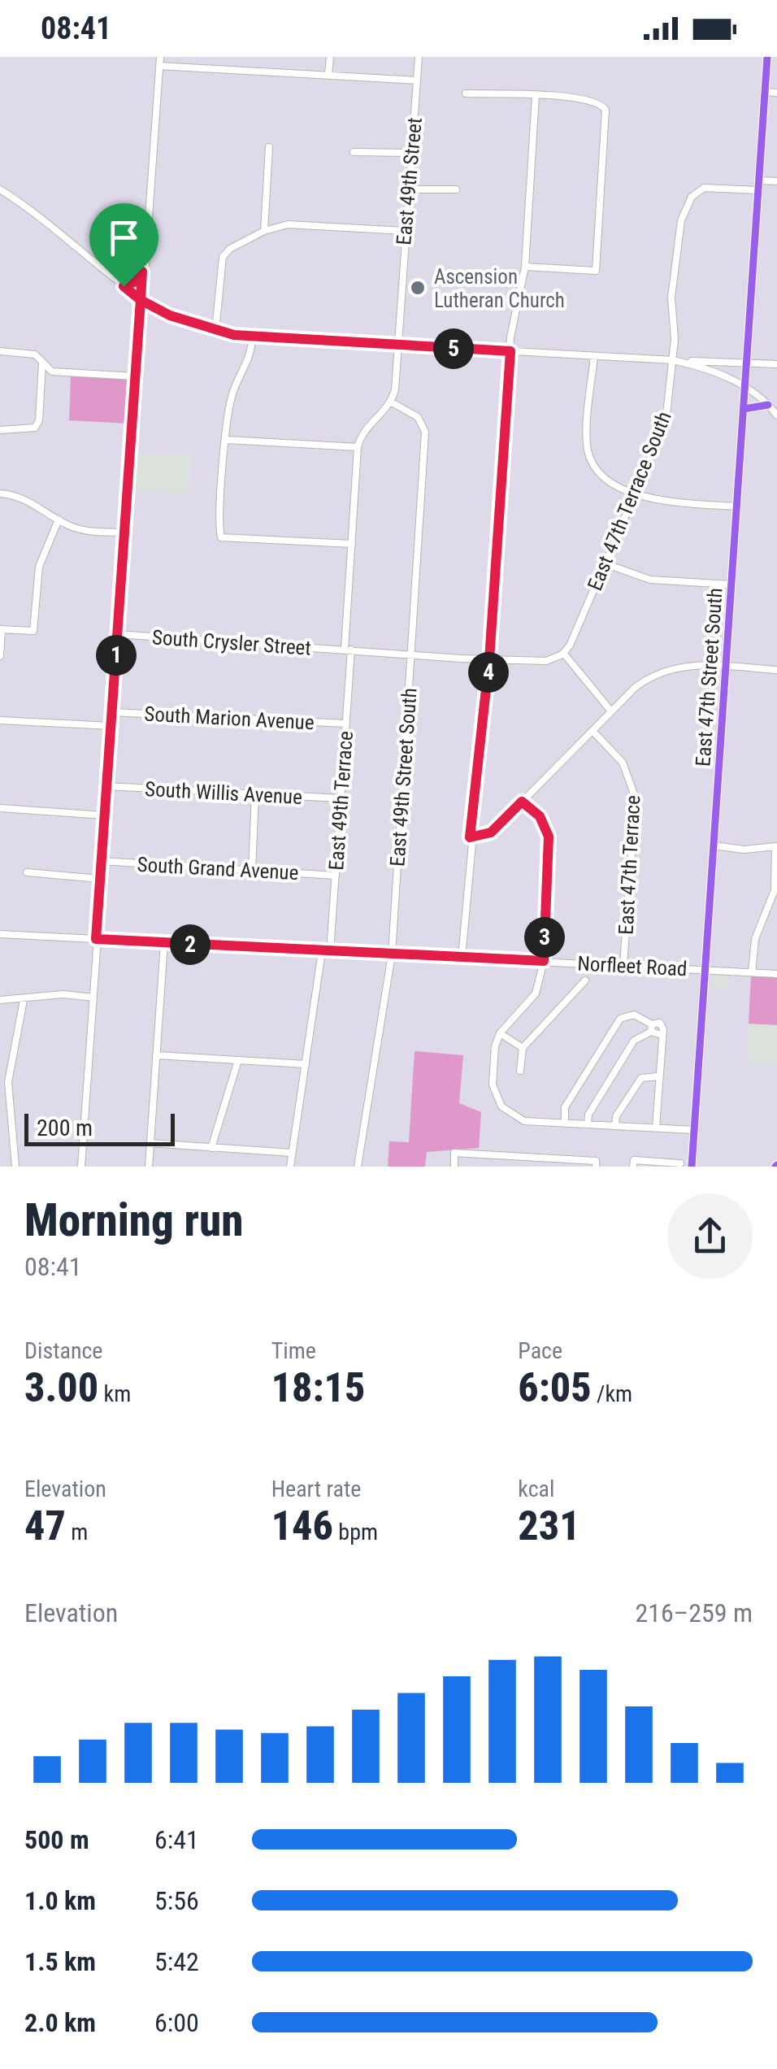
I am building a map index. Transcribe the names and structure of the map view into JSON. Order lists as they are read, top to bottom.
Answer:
{
  "streets": {
    "main road": ["East 47th Street South"],
    "street": [
      "East 49th Street",
      "East 47th Terrace South",
      "South Crysler Street",
      "South Marion Avenue",
      "East 49th Street South",
      "South Willis Avenue",
      "East 49th Terrace",
      "East 47th Terrace",
      "South Grand Avenue",
      "Norfleet Road"
    ]
  },
  "crossings": [
    ["East 49th Street", "East 49th Street South"],
    ["East 47th Terrace South", "South Crysler Street"],
    ["East 47th Terrace South", "East 47th Street South"],
    ["South Crysler Street", "East 49th Street South"],
    ["South Crysler Street", "East 49th Terrace"],
    ["East 47th Street South", "Norfleet Road"],
    ["South Marion Avenue", "East 49th Terrace"],
    ["East 49th Street South", "Norfleet Road"],
    ["South Willis Avenue", "East 49th Terrace"],
    ["East 49th Terrace", "South Grand Avenue"],
    ["East 49th Terrace", "Norfleet Road"],
    ["East 47th Terrace", "Norfleet Road"]
  ],
  "places": ["Ascension Lutheran Church"],
  "scale_bar": "200 m",
  "page": {
    "status": "08:41",
    "pins": [
      "5",
      "1",
      "4",
      "3",
      "2"
    ],
    "scale": "200 m",
    "heading": ["Morning run", "08:41"],
    "stats": [
      ["Distance", "3.00 km"],
      ["Time", "18:15"],
      ["Pace", "6:05 /km"],
      ["Elevation", "47 m"],
      ["Heart rate", "146 bpm"],
      ["kcal", "231"]
    ],
    "chart": ["Elevation", "216–259 m"],
    "list": [
      {
        "name": "500 m",
        "note": "6:41"
      },
      {
        "name": "1.0 km",
        "note": "5:56"
      },
      {
        "name": "1.5 km",
        "note": "5:42"
      },
      {
        "name": "2.0 km",
        "note": "6:00"
      }
    ]
  }
}
